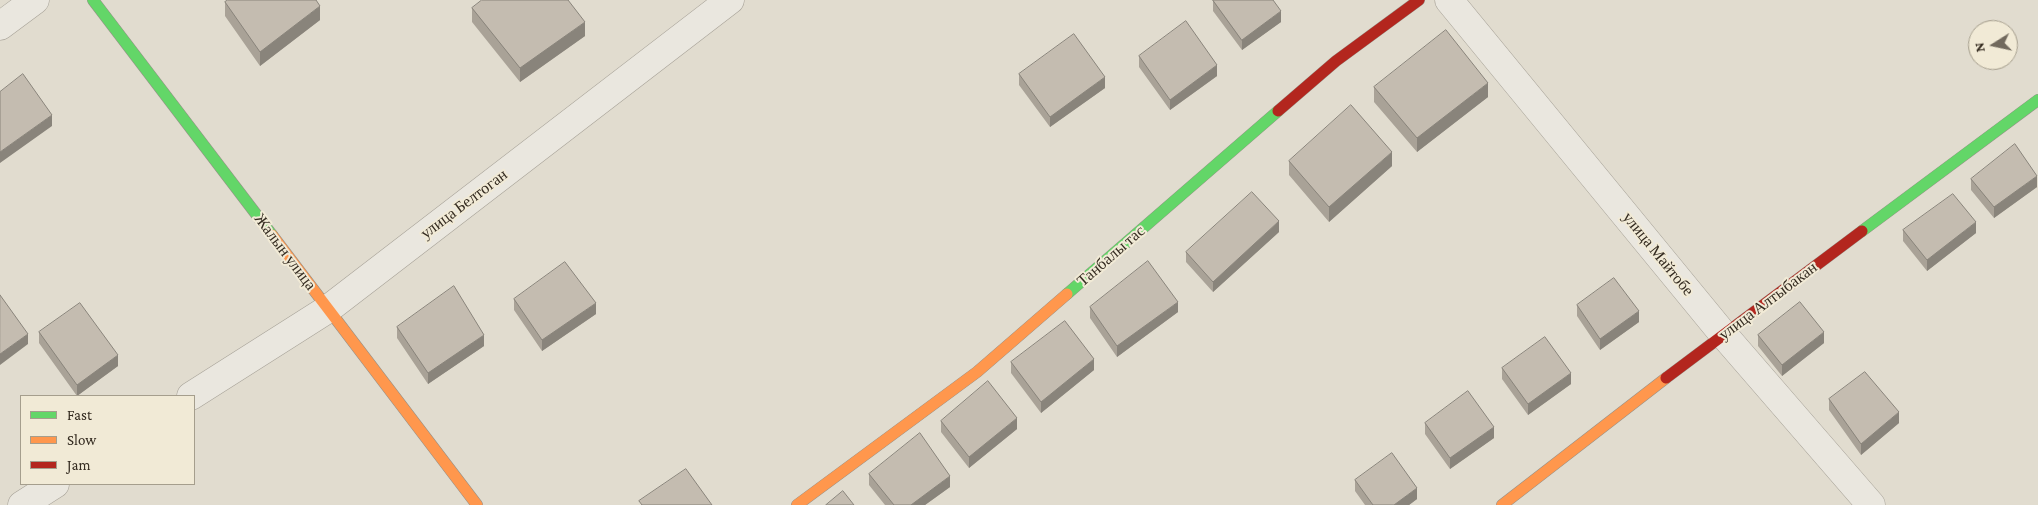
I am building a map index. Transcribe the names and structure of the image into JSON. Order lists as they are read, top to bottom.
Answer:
{
  "streets": {
    "street": [
      "улица Белтоган",
      "Жалын улица",
      "улица Майтобе",
      "Танбалы тас",
      "улица Алтыбакан"
    ]
  },
  "crossings": [
    ["улица Белтоган", "Жалын улица"],
    ["улица Майтобе", "улица Алтыбакан"]
  ],
  "legend": ["Fast", "Slow", "Jam"],
  "north": "left"
}
